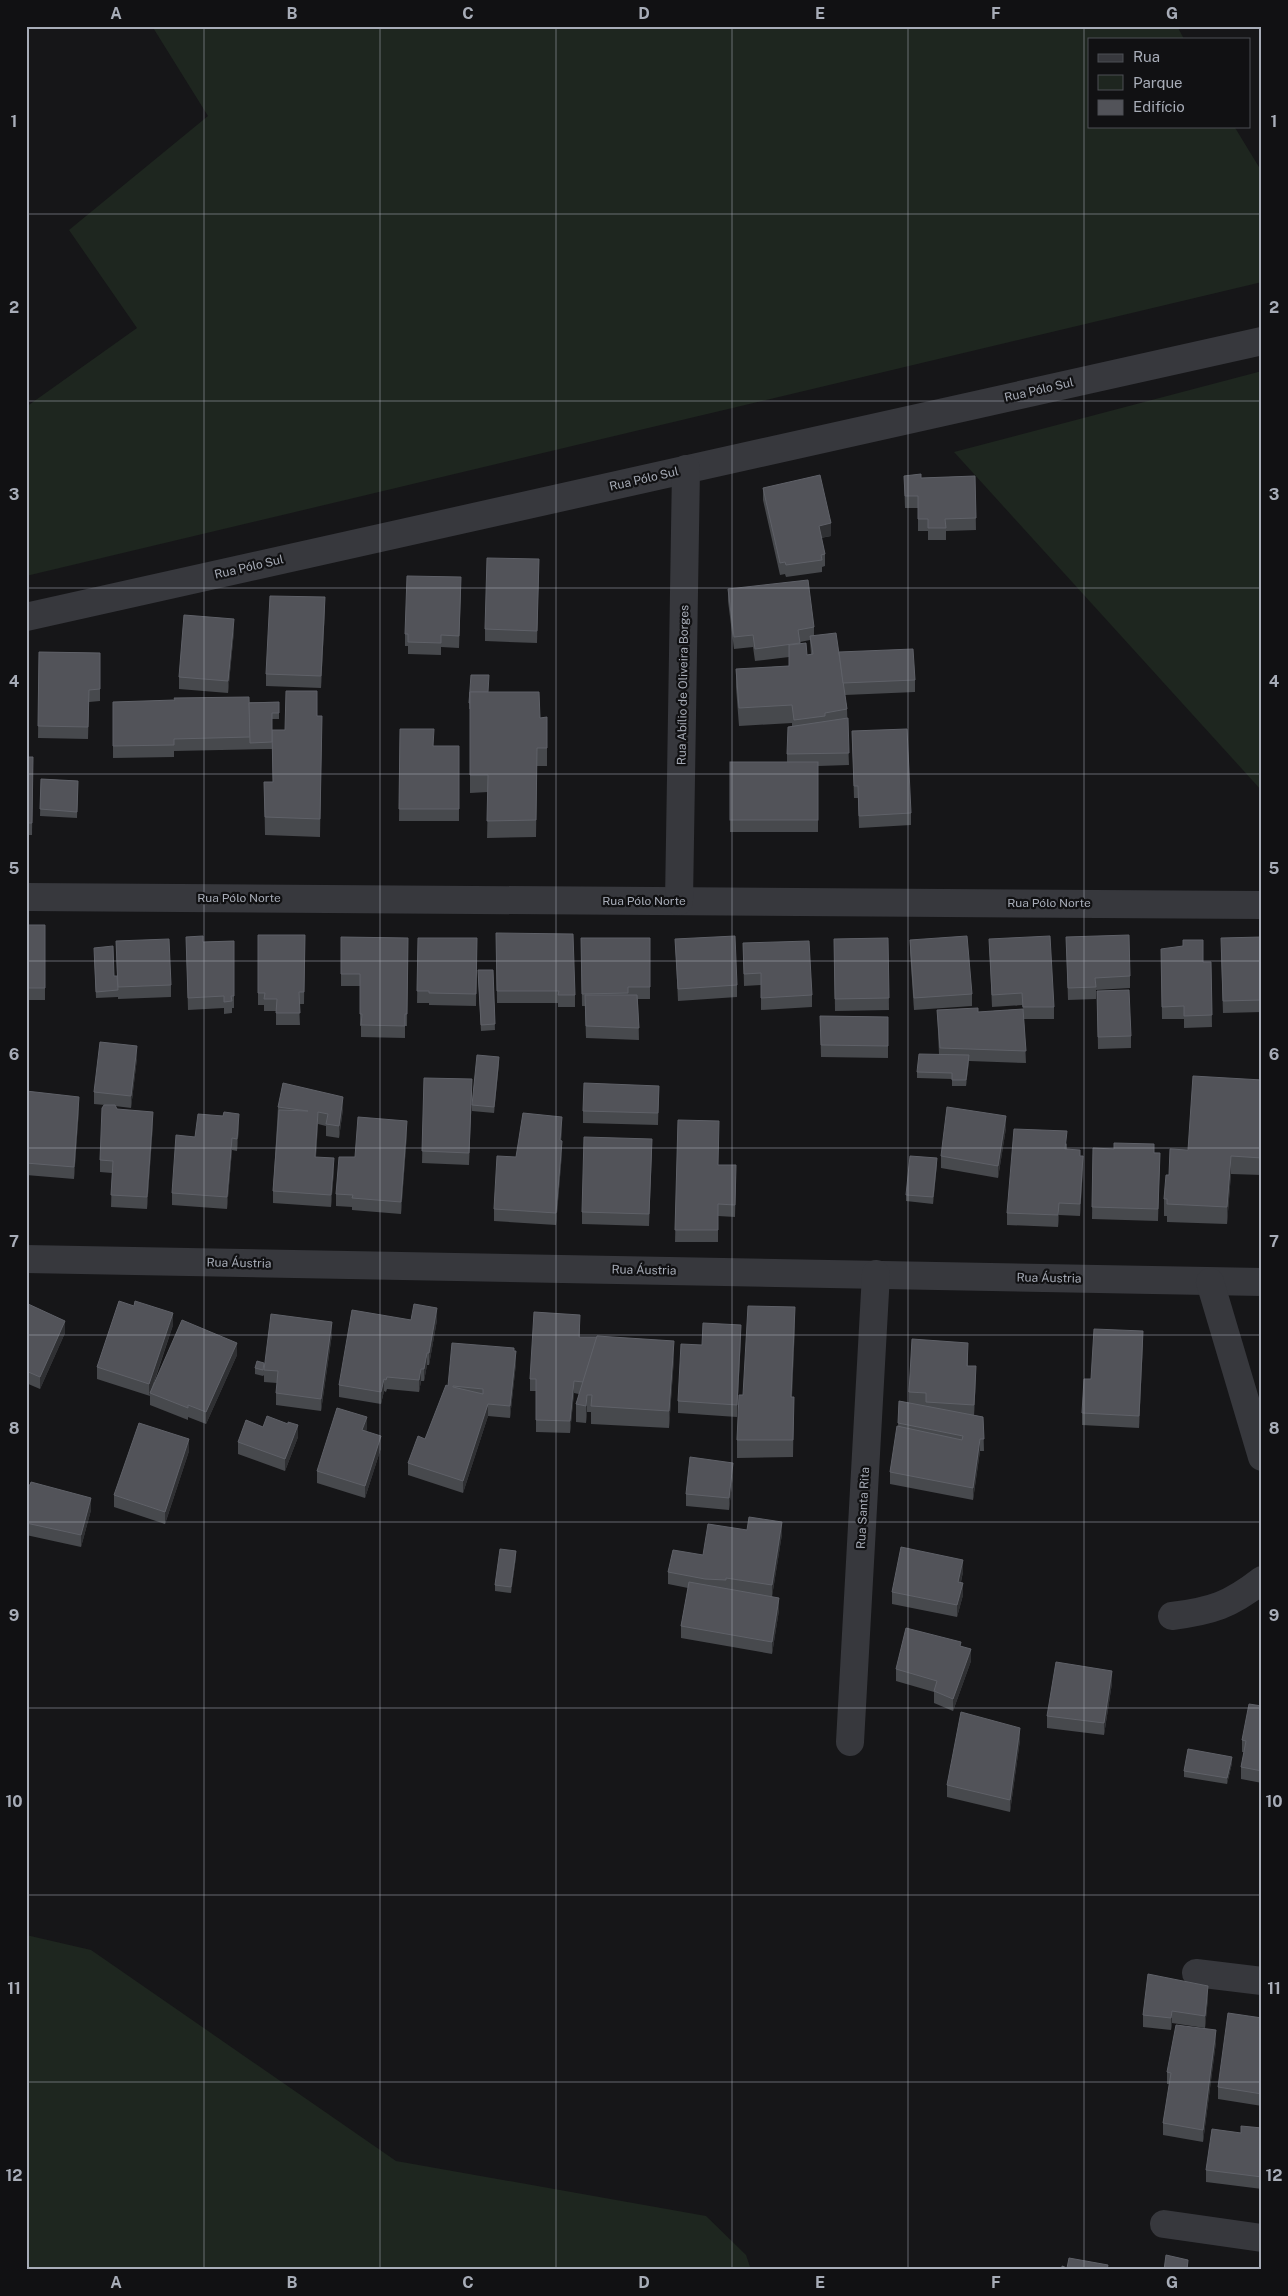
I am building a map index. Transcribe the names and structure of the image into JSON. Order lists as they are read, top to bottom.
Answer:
{
  "streets": {
    "street": [
      "Rua Pólo Sul",
      "Rua Abílio de Oliveira Borges",
      "Rua Pólo Norte",
      "Rua Áustria",
      "Rua Santa Rita"
    ]
  },
  "crossings": [
    ["Rua Pólo Sul", "Rua Abílio de Oliveira Borges"],
    ["Rua Abílio de Oliveira Borges", "Rua Pólo Norte"],
    ["Rua Áustria", "Rua Santa Rita"]
  ],
  "legend": ["Rua", "Parque", "Edifício"],
  "grid": {
    "columns": [
      "A",
      "B",
      "C",
      "D",
      "E",
      "F",
      "G"
    ],
    "rows": [
      "1",
      "2",
      "3",
      "4",
      "5",
      "6",
      "7",
      "8",
      "9",
      "10",
      "11",
      "12"
    ]
  }
}
